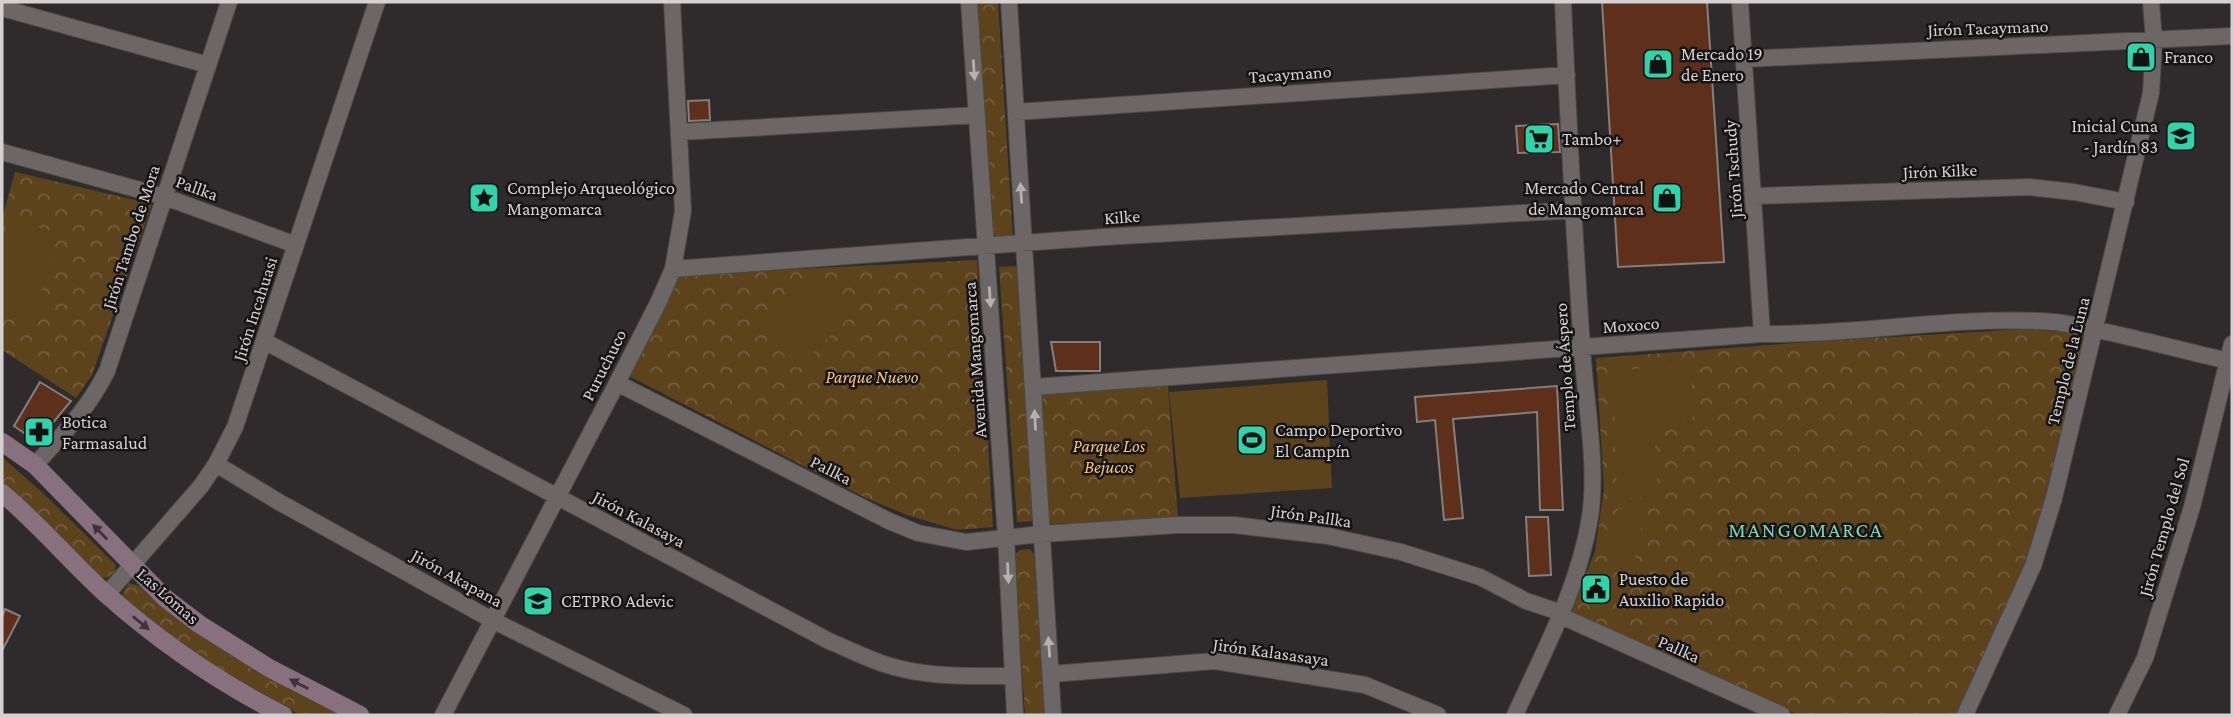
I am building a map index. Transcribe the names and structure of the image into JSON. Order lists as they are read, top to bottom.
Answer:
{
  "streets": {
    "street": [
      "Jirón Tacaymano",
      "Tacaymano",
      "Jirón Tschudy",
      "Jirón Kilke",
      "Pallka",
      "Kilke",
      "Jirón Tambo de Mora",
      "Jirón Incahuasi",
      "Moxoco",
      "Avenida Mangomarca",
      "Templo de la Luna",
      "Puruchuco",
      "Templo de Áspero",
      "Jirón Pallka",
      "Jirón Kalasaya",
      "Jirón Templo del Sol",
      "Jirón Akapana",
      "Las Lomas",
      "Jirón Kalasasaya"
    ]
  },
  "crossings": [
    ["Jirón Tacaymano", "Jirón Tschudy"],
    ["Jirón Tacaymano", "Templo de la Luna"],
    ["Tacaymano", "Templo de Áspero"],
    ["Jirón Tschudy", "Jirón Kilke"],
    ["Jirón Tschudy", "Moxoco"],
    ["Jirón Kilke", "Templo de la Luna"],
    ["Pallka", "Jirón Tambo de Mora"],
    ["Pallka", "Jirón Incahuasi"],
    ["Pallka", "Avenida Mangomarca"],
    ["Pallka", "Puruchuco"],
    ["Pallka", "Templo de Áspero"],
    ["Pallka", "Jirón Pallka"],
    ["Kilke", "Avenida Mangomarca"],
    ["Kilke", "Puruchuco"],
    ["Kilke", "Templo de Áspero"],
    ["Jirón Tambo de Mora", "Las Lomas"],
    ["Jirón Incahuasi", "Jirón Kalasaya"],
    ["Jirón Incahuasi", "Jirón Akapana"],
    ["Jirón Incahuasi", "Las Lomas"],
    ["Moxoco", "Templo de la Luna"],
    ["Moxoco", "Templo de Áspero"],
    ["Moxoco", "Jirón Templo del Sol"],
    ["Avenida Mangomarca", "Jirón Kalasaya"],
    ["Puruchuco", "Jirón Kalasaya"],
    ["Puruchuco", "Jirón Akapana"],
    ["Templo de Áspero", "Jirón Pallka"]
  ],
  "districts": ["MANGOMARCA"],
  "parks": ["Parque Nuevo", "Parque Los Bejucos"],
  "places": {
    "shop": ["Franco", "Mercado 19 de Enero", "Mercado Central de Mangomarca"],
    "school or university": ["Inicial Cuna - Jardín 83", "CETPRO Adevic"],
    "supermarket": ["Tambo+"],
    "place": ["Complejo Arqueológico Mangomarca"],
    "pharmacy": ["Botica Farmasalud"],
    "sports": ["Campo Deportivo El Campín"],
    "public building": ["Puesto de Auxilio Rapido"]
  }
}
